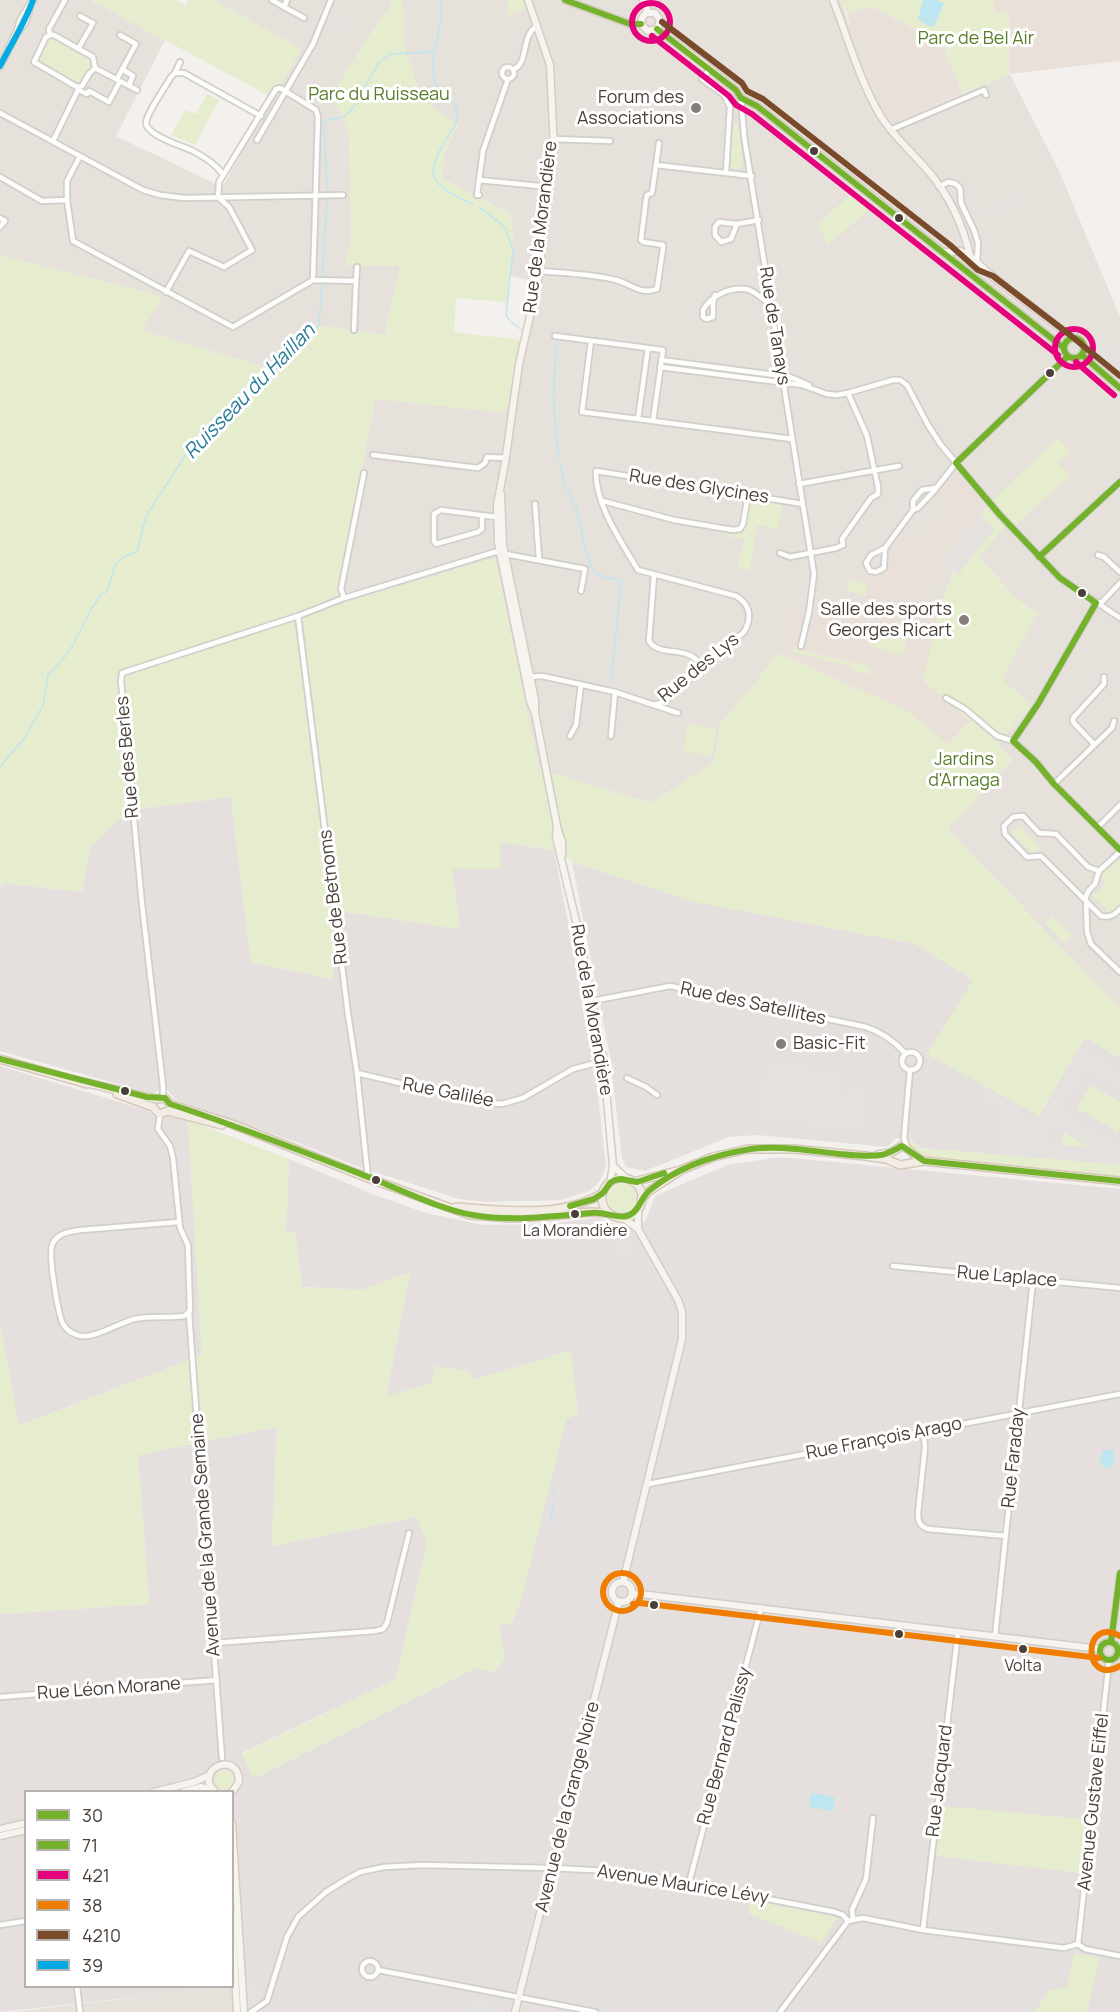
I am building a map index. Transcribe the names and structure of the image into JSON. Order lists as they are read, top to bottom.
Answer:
{
  "streets": {
    "street": [
      "Rue de la Morandière",
      "Rue de Tanays",
      "Rue des Glycines",
      "Rue des Lys",
      "Rue des Berles",
      "Rue de Betnoms",
      "Rue des Satellites",
      "Rue Galilée",
      "Rue Laplace",
      "Rue François Arago",
      "Rue Faraday",
      "Avenue de la Grande Semaine",
      "Rue Léon Morane",
      "Rue Bernard Palissy",
      "Rue Jacquard",
      "Avenue Gustave Eiffel",
      "Avenue de la Grange Noire",
      "Avenue Maurice Lévy"
    ]
  },
  "crossings": [
    ["Rue de la Morandière", "Rue des Berles"],
    ["Rue de la Morandière", "Rue des Satellites"],
    ["Rue de la Morandière", "Rue Galilée"],
    ["Rue de Tanays", "Rue des Glycines"],
    ["Rue des Glycines", "Rue des Lys"],
    ["Rue des Berles", "Rue de Betnoms"],
    ["Rue de Betnoms", "Rue Galilée"],
    ["Rue Laplace", "Rue Faraday"],
    ["Rue François Arago", "Rue Faraday"],
    ["Avenue de la Grande Semaine", "Rue Léon Morane"],
    ["Rue Bernard Palissy", "Avenue Maurice Lévy"],
    ["Rue Jacquard", "Avenue Maurice Lévy"],
    ["Avenue Gustave Eiffel", "Avenue Maurice Lévy"],
    ["Avenue de la Grange Noire", "Avenue Maurice Lévy"]
  ],
  "water": ["Ruisseau du Haillan"],
  "parks": ["Parc de Bel Air", "Parc du Ruisseau", "Jardins d'Arnaga"],
  "places": [
    "Forum des Associations",
    "Salle des sports Georges Ricart",
    "Basic-Fit",
    "La Morandière",
    "Volta"
  ],
  "lines": [
    "transit line 71",
    "transit line 39",
    "transit line 421",
    "transit line 4210",
    "transit line 30",
    "transit line 38"
  ],
  "legend": [
    "30",
    "71",
    "421",
    "38",
    "4210",
    "39"
  ]
}
